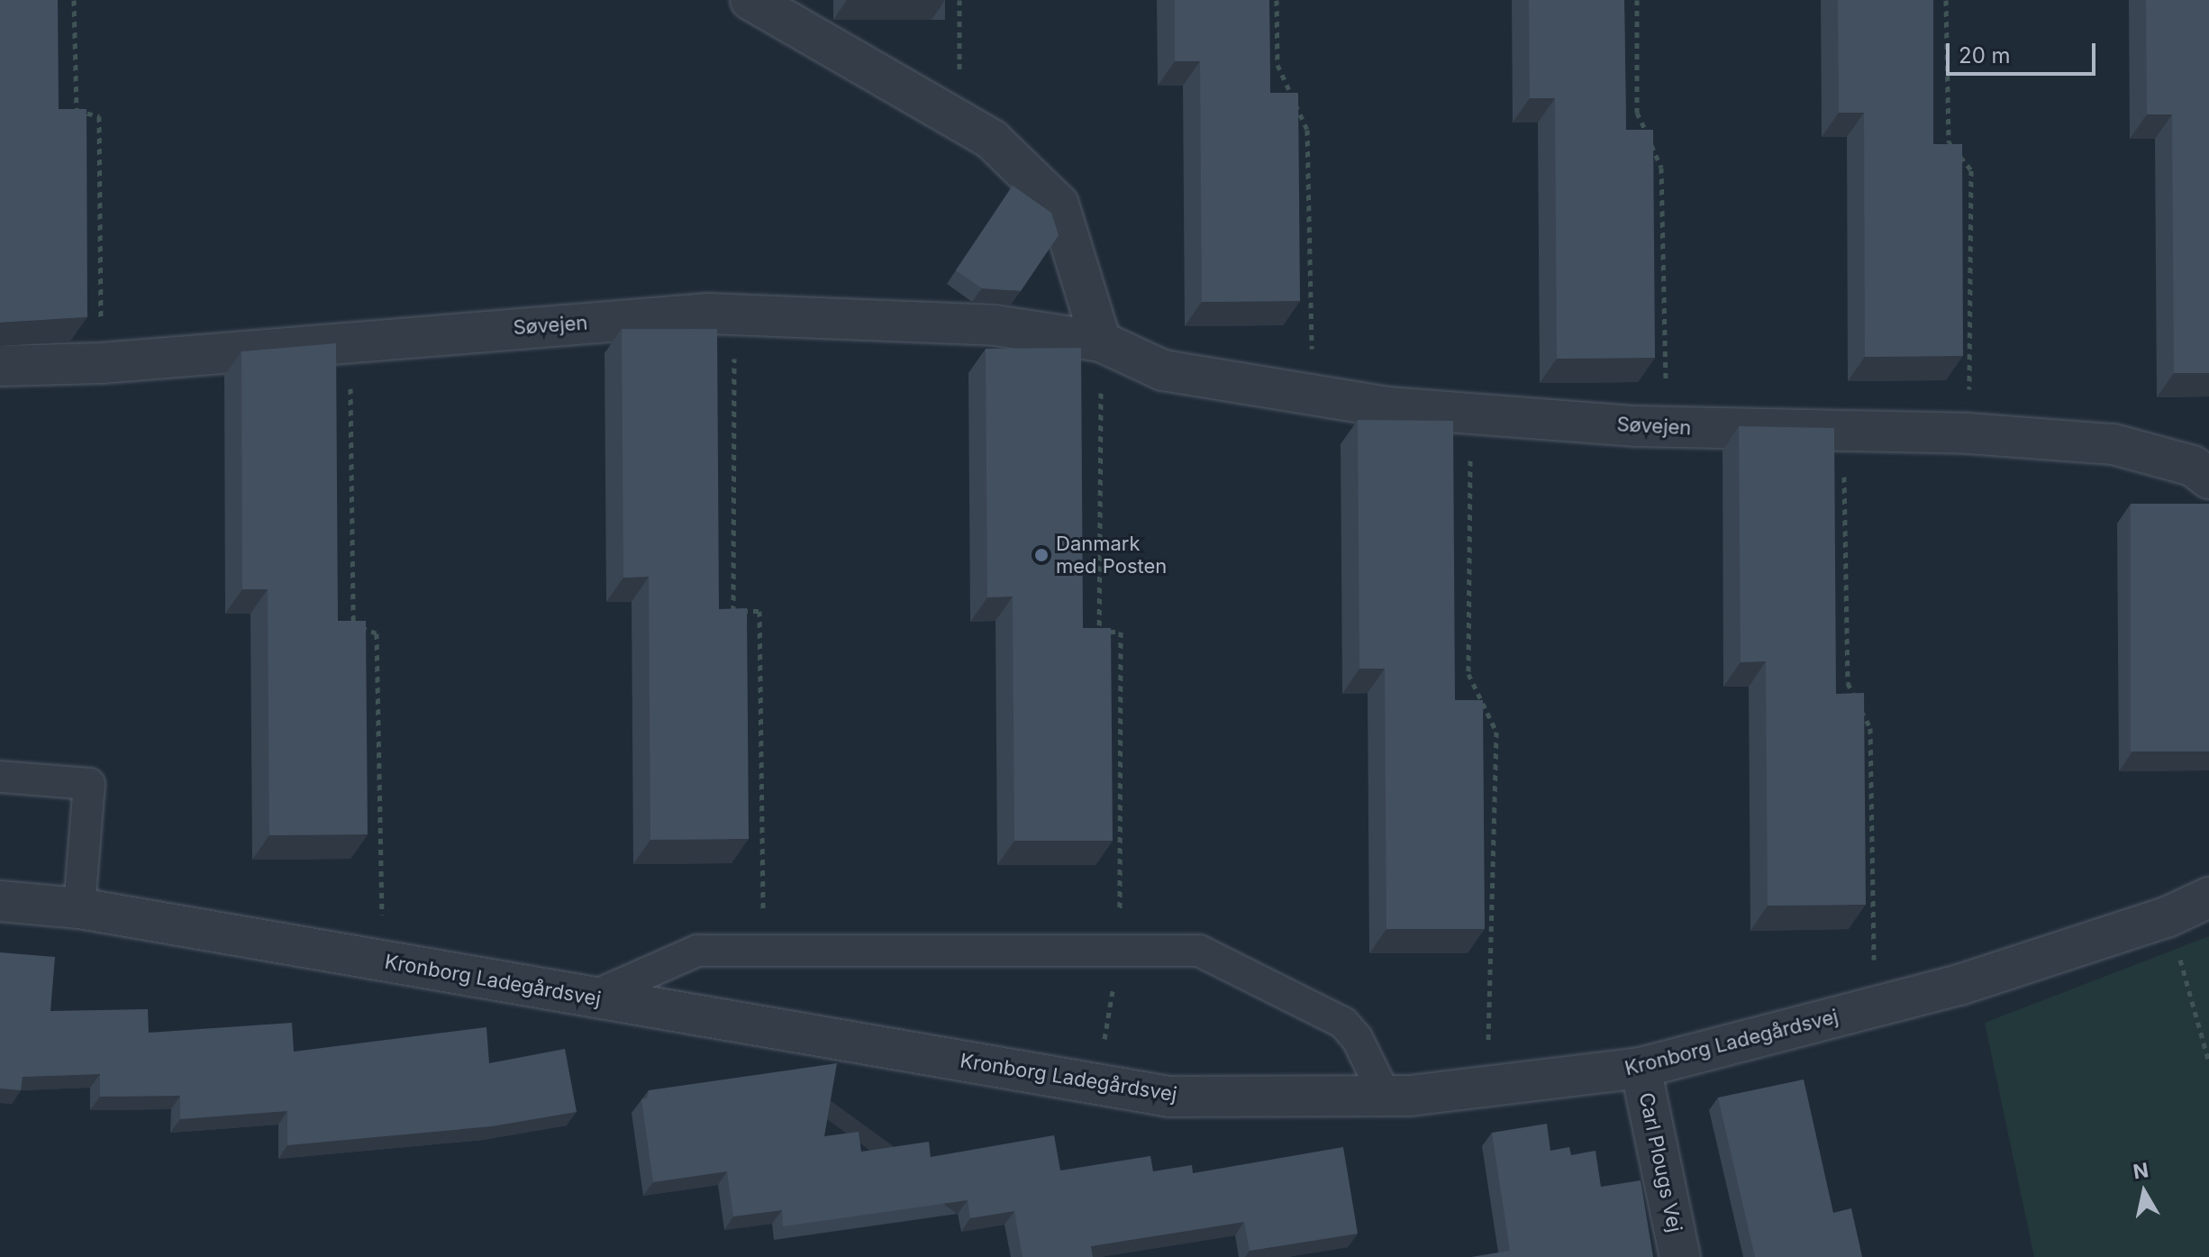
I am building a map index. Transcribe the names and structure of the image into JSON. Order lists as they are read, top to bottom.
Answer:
{
  "streets": {
    "street": ["Søvejen", "Kronborg Ladegårdsvej", "Carl Plougs Vej"]
  },
  "crossings": [
    ["Kronborg Ladegårdsvej", "Carl Plougs Vej"]
  ],
  "places": ["Danmark med Posten"],
  "scale_bar": "20 m",
  "north": "top"
}
